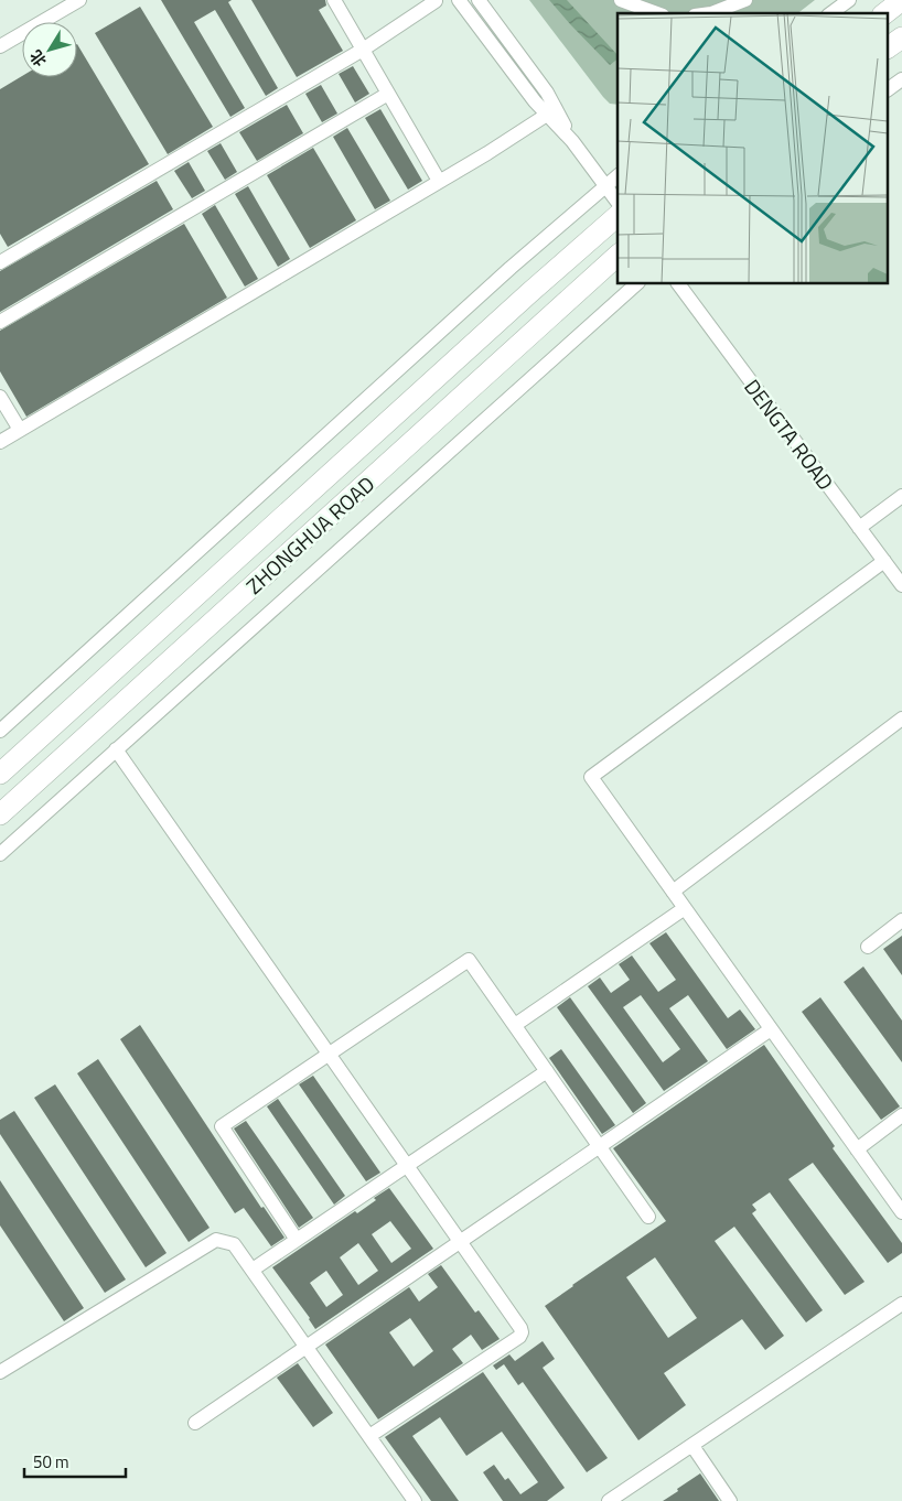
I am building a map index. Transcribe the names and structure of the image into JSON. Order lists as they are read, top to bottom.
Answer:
{
  "streets": {
    "highway": ["ZHONGHUA ROAD"],
    "street": ["DENGTA ROAD"]
  },
  "scale_bar": "50 m",
  "north": "bottom left"
}
